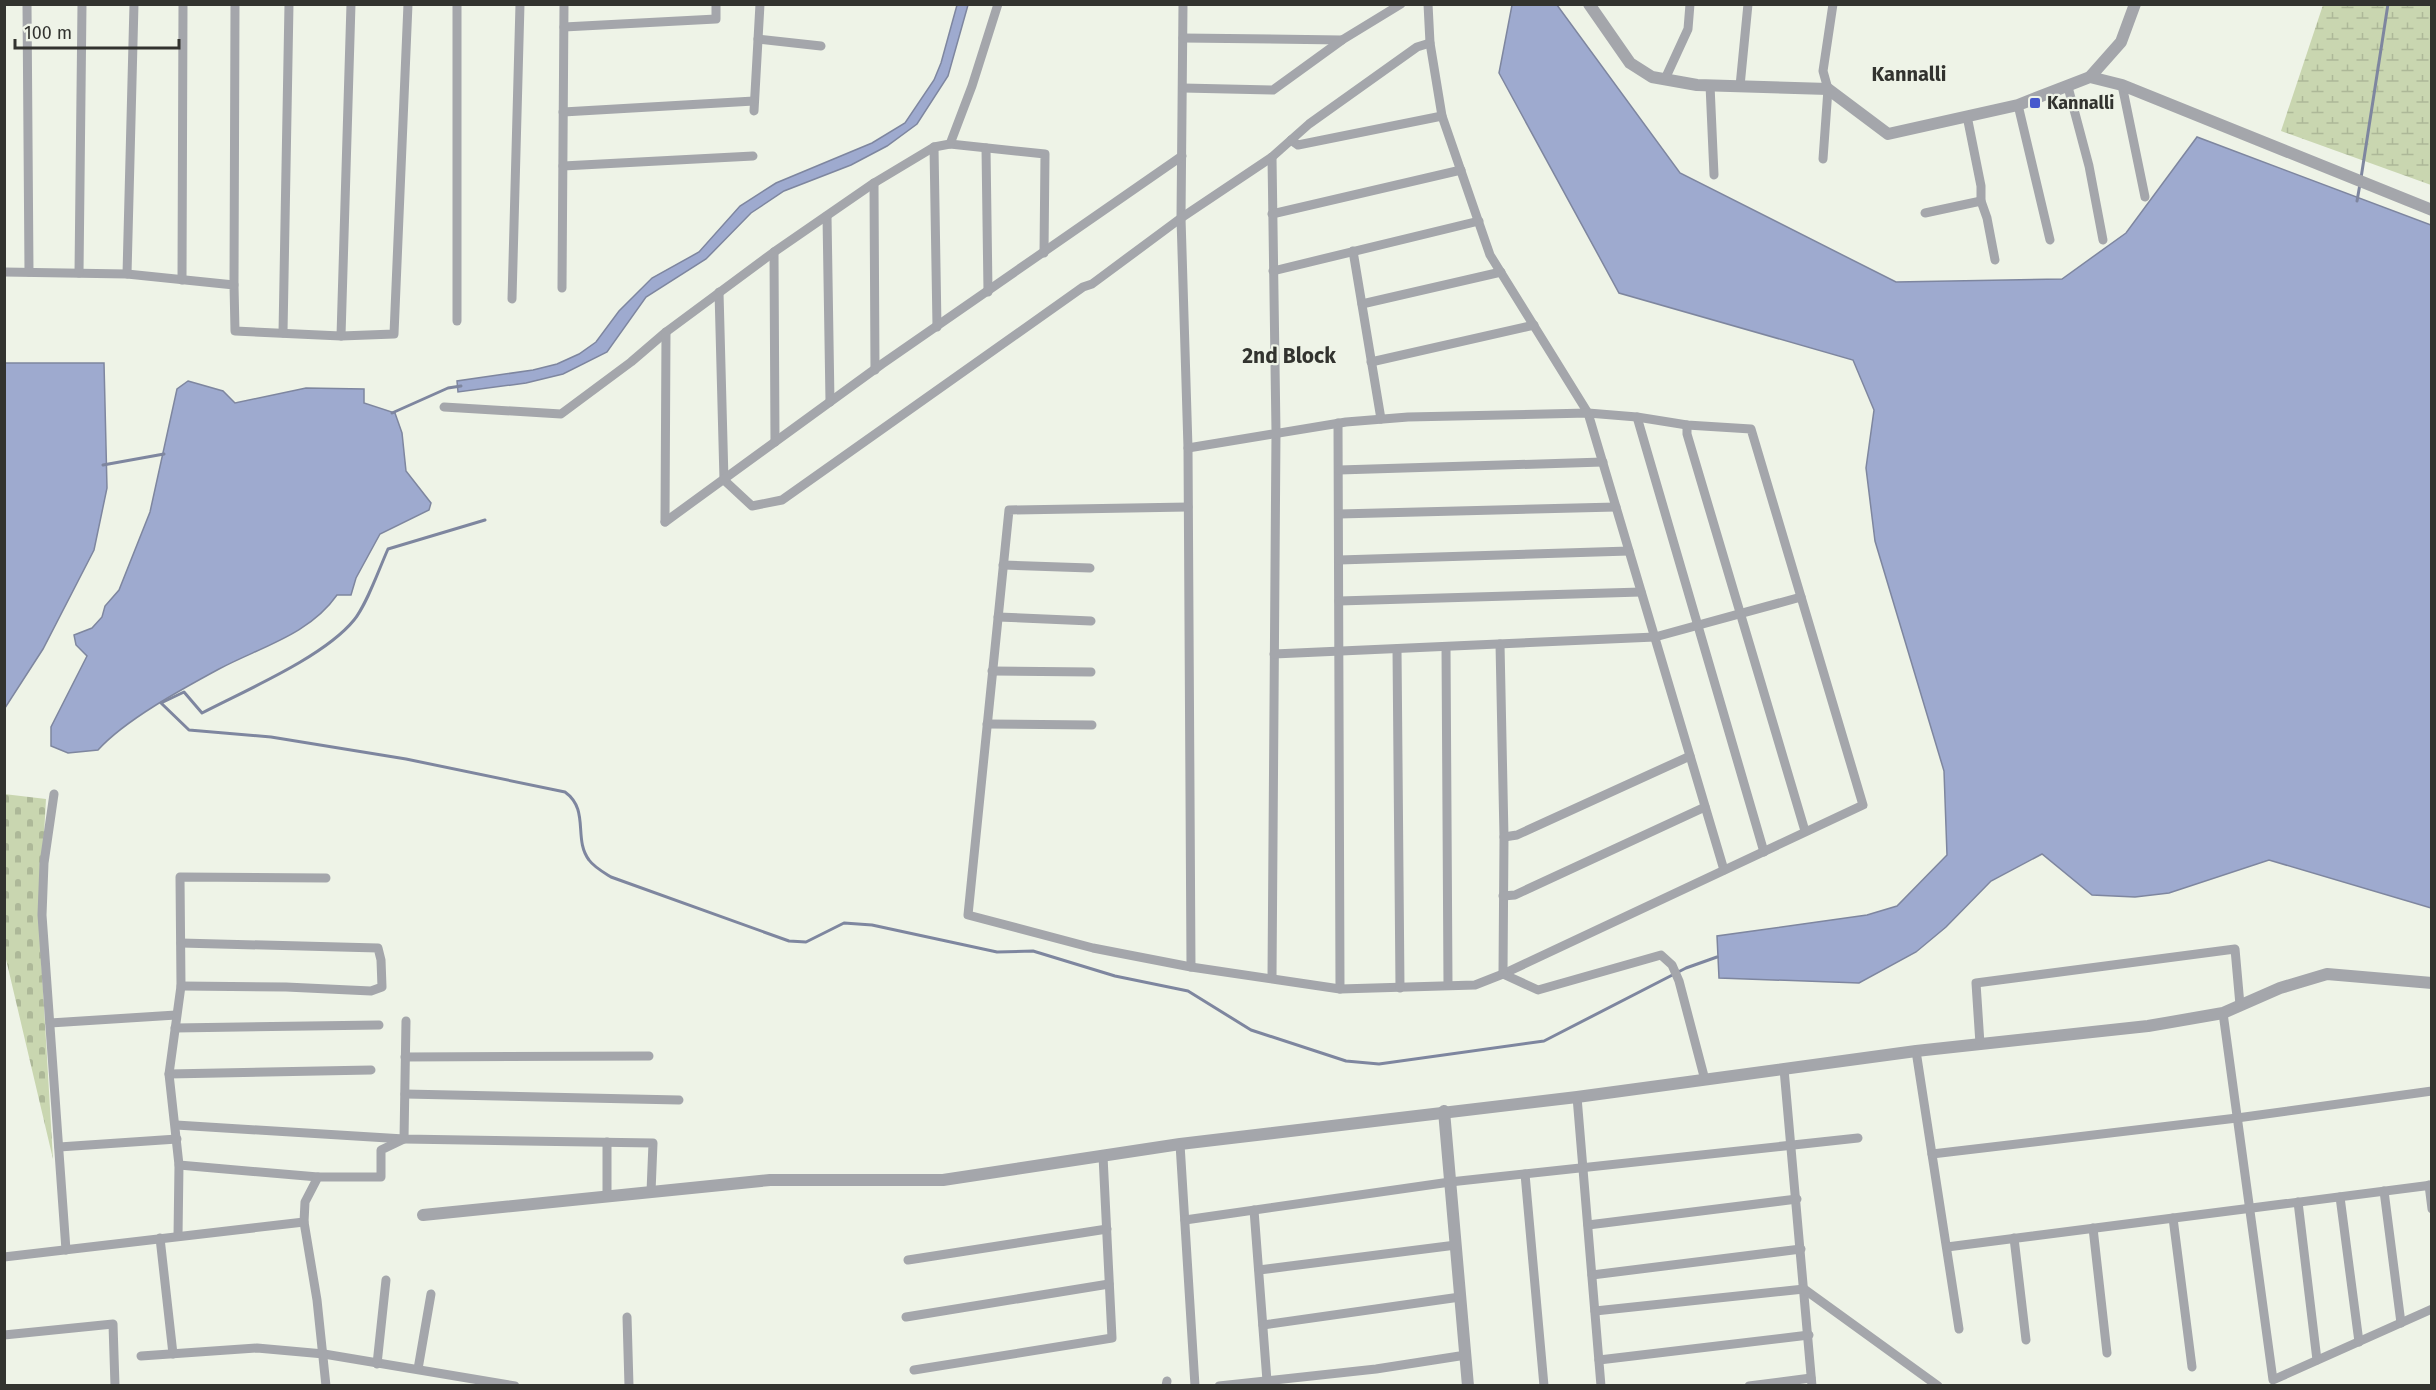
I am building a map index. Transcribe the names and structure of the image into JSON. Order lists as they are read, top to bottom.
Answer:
{
  "districts": ["Kannalli", "2nd Block"],
  "places": {
    "transit": ["Kannalli"]
  },
  "scale_bar": "100 m"
}
